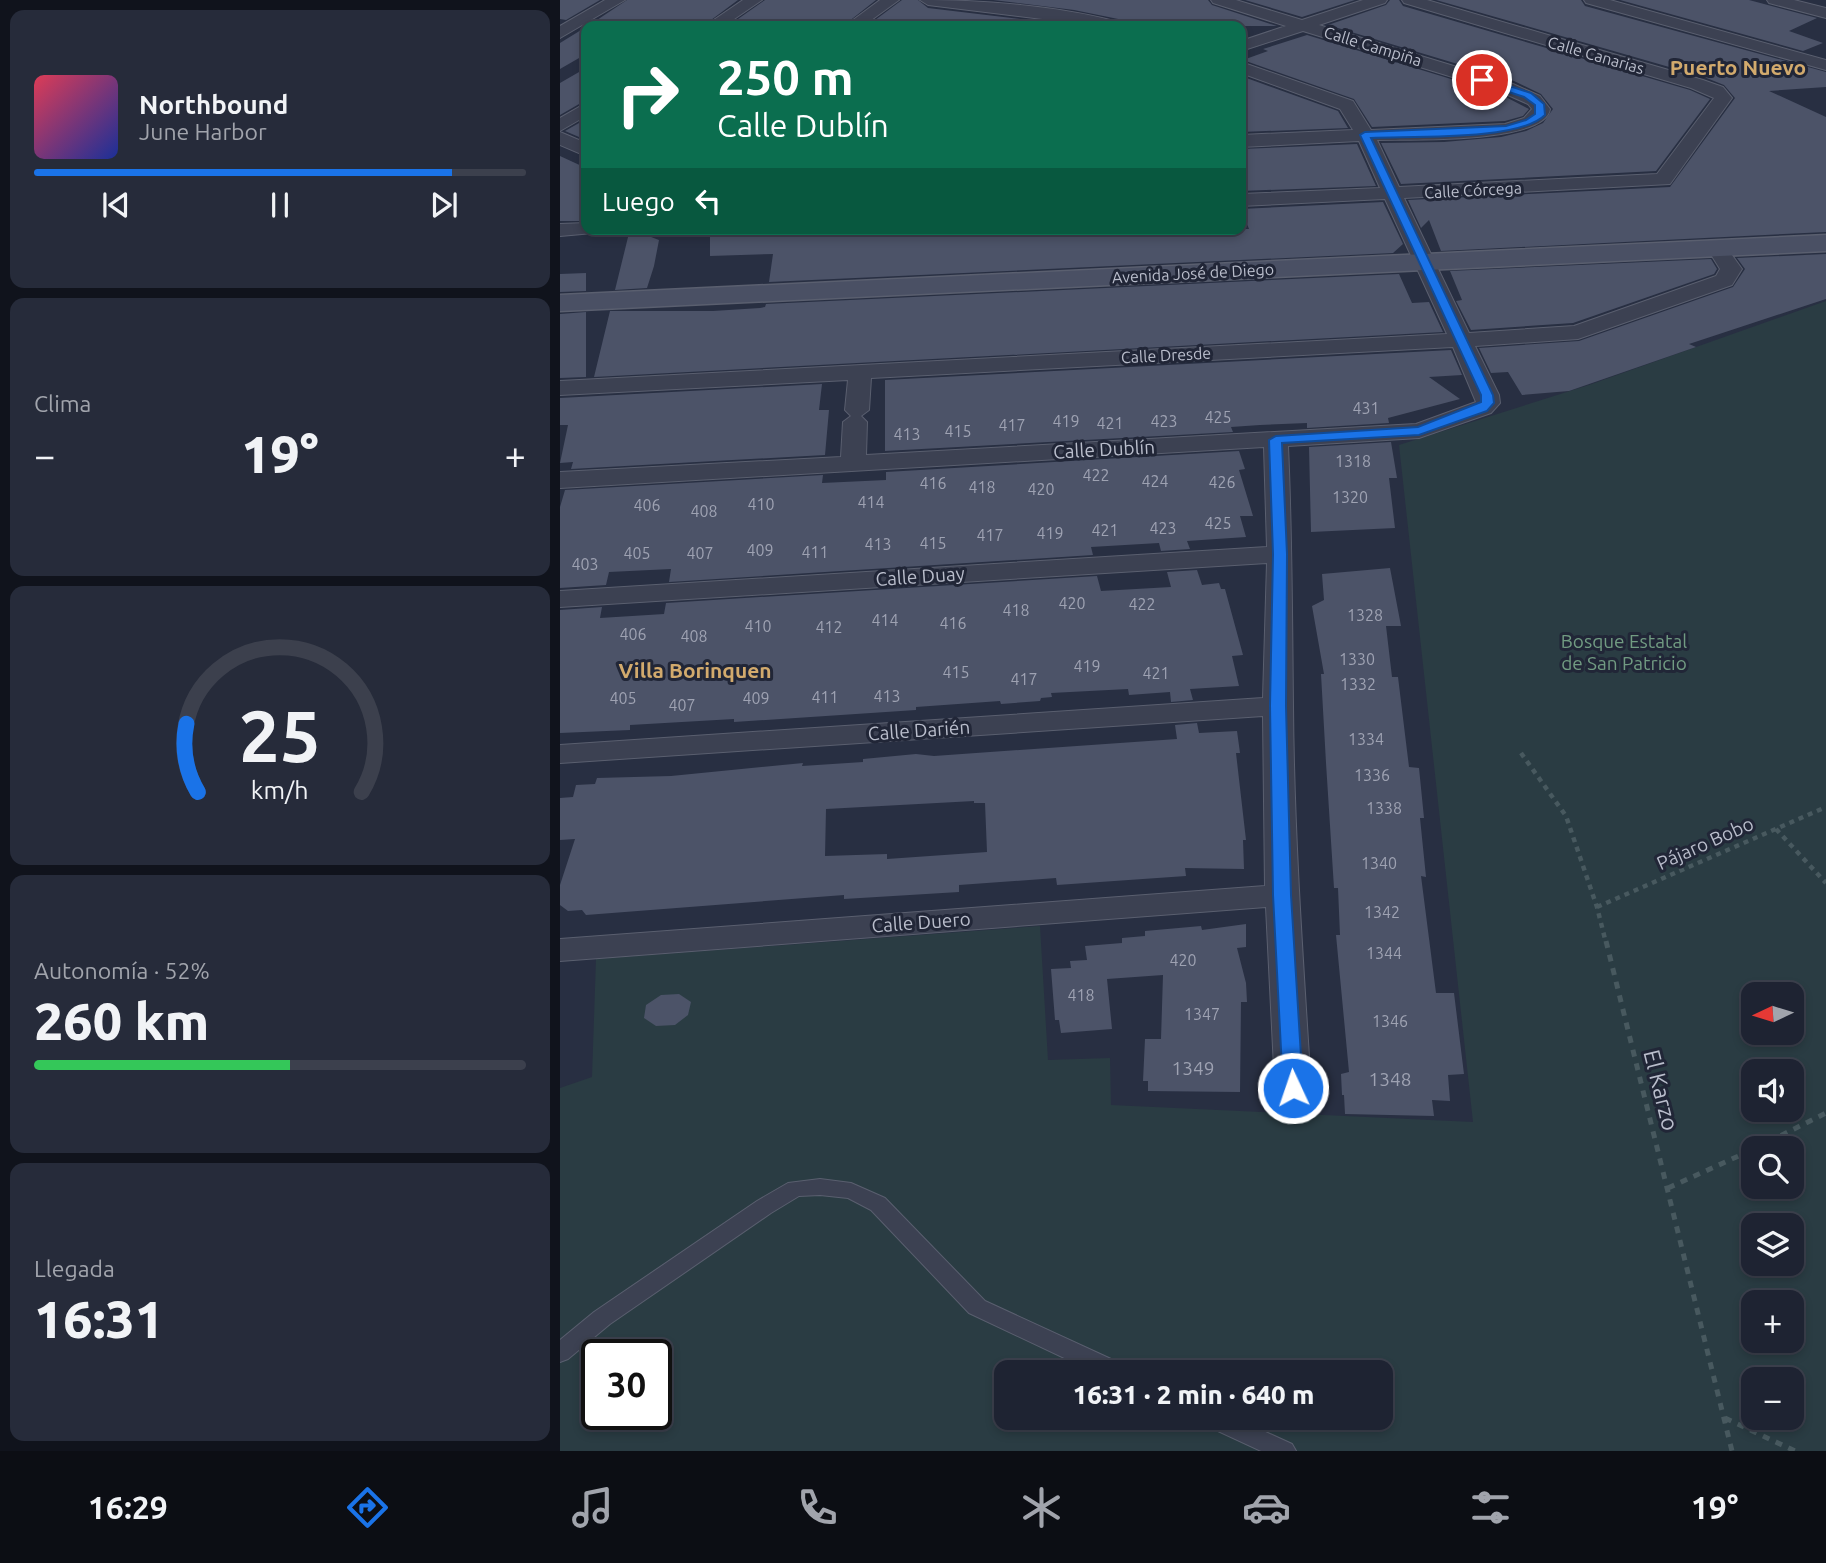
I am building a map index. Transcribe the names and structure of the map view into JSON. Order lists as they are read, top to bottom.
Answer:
{
  "streets": {
    "main road": ["Avenida José de Diego"],
    "street": [
      "Calle Campiña",
      "Calle Canarias",
      "Calle Córcega",
      "Calle Dresde",
      "Calle Dublín",
      "Calle Duay",
      "Calle Darién",
      "Calle Duero"
    ],
    "path": ["Pájaro Bobo", "El Karzo"]
  },
  "crossings": [
    ["Calle Campiña", "Calle Dublín"],
    ["Calle Canarias", "Calle Córcega"],
    ["Calle Córcega", "Calle Dublín"],
    ["Avenida José de Diego", "Calle Dresde"],
    ["Avenida José de Diego", "Calle Dublín"],
    ["Calle Dresde", "Calle Dublín"],
    ["Pájaro Bobo", "El Karzo"]
  ],
  "districts": ["Puerto Nuevo", "Villa Borinquen"],
  "parks": ["Bosque Estatal de San Patricio"],
  "house_numbers": [
    "431",
    "425",
    "419",
    "423",
    "421",
    "417",
    "415",
    "413",
    "1318",
    "422",
    "424",
    "426",
    "416",
    "418",
    "420",
    "1320",
    "414",
    "410",
    "406",
    "408",
    "425",
    "423",
    "421",
    "419",
    "417",
    "415",
    "413",
    "409",
    "411",
    "405",
    "407",
    "403",
    "420",
    "422",
    "418",
    "1328",
    "414",
    "416",
    "410",
    "412",
    "406",
    "408",
    "1330",
    "419",
    "415",
    "421",
    "417",
    "1332",
    "413",
    "411",
    "405",
    "409",
    "407",
    "1334",
    "1336",
    "1338",
    "1340",
    "1342",
    "1344",
    "420",
    "418",
    "1347",
    "1346",
    "1349",
    "1348"
  ],
  "north": "left",
  "page": {
    "turn": ["250 m", "Calle Dublín"],
    "song": ["Northbound", "June Harbor"],
    "then": "Luego",
    "tile": [
      "Clima",
      ["Autonomía · 52%", "260 km"],
      ["Llegada", "16:31"]
    ],
    "heat": ["−", "19°", "+"],
    "map_buttons": ["+", "−"],
    "limit": "30",
    "trip": "16:31 · 2 min · 640 m",
    "tabs": ["16:29", "19°"],
    "gauge": ["25", "km/h"]
  }
}
